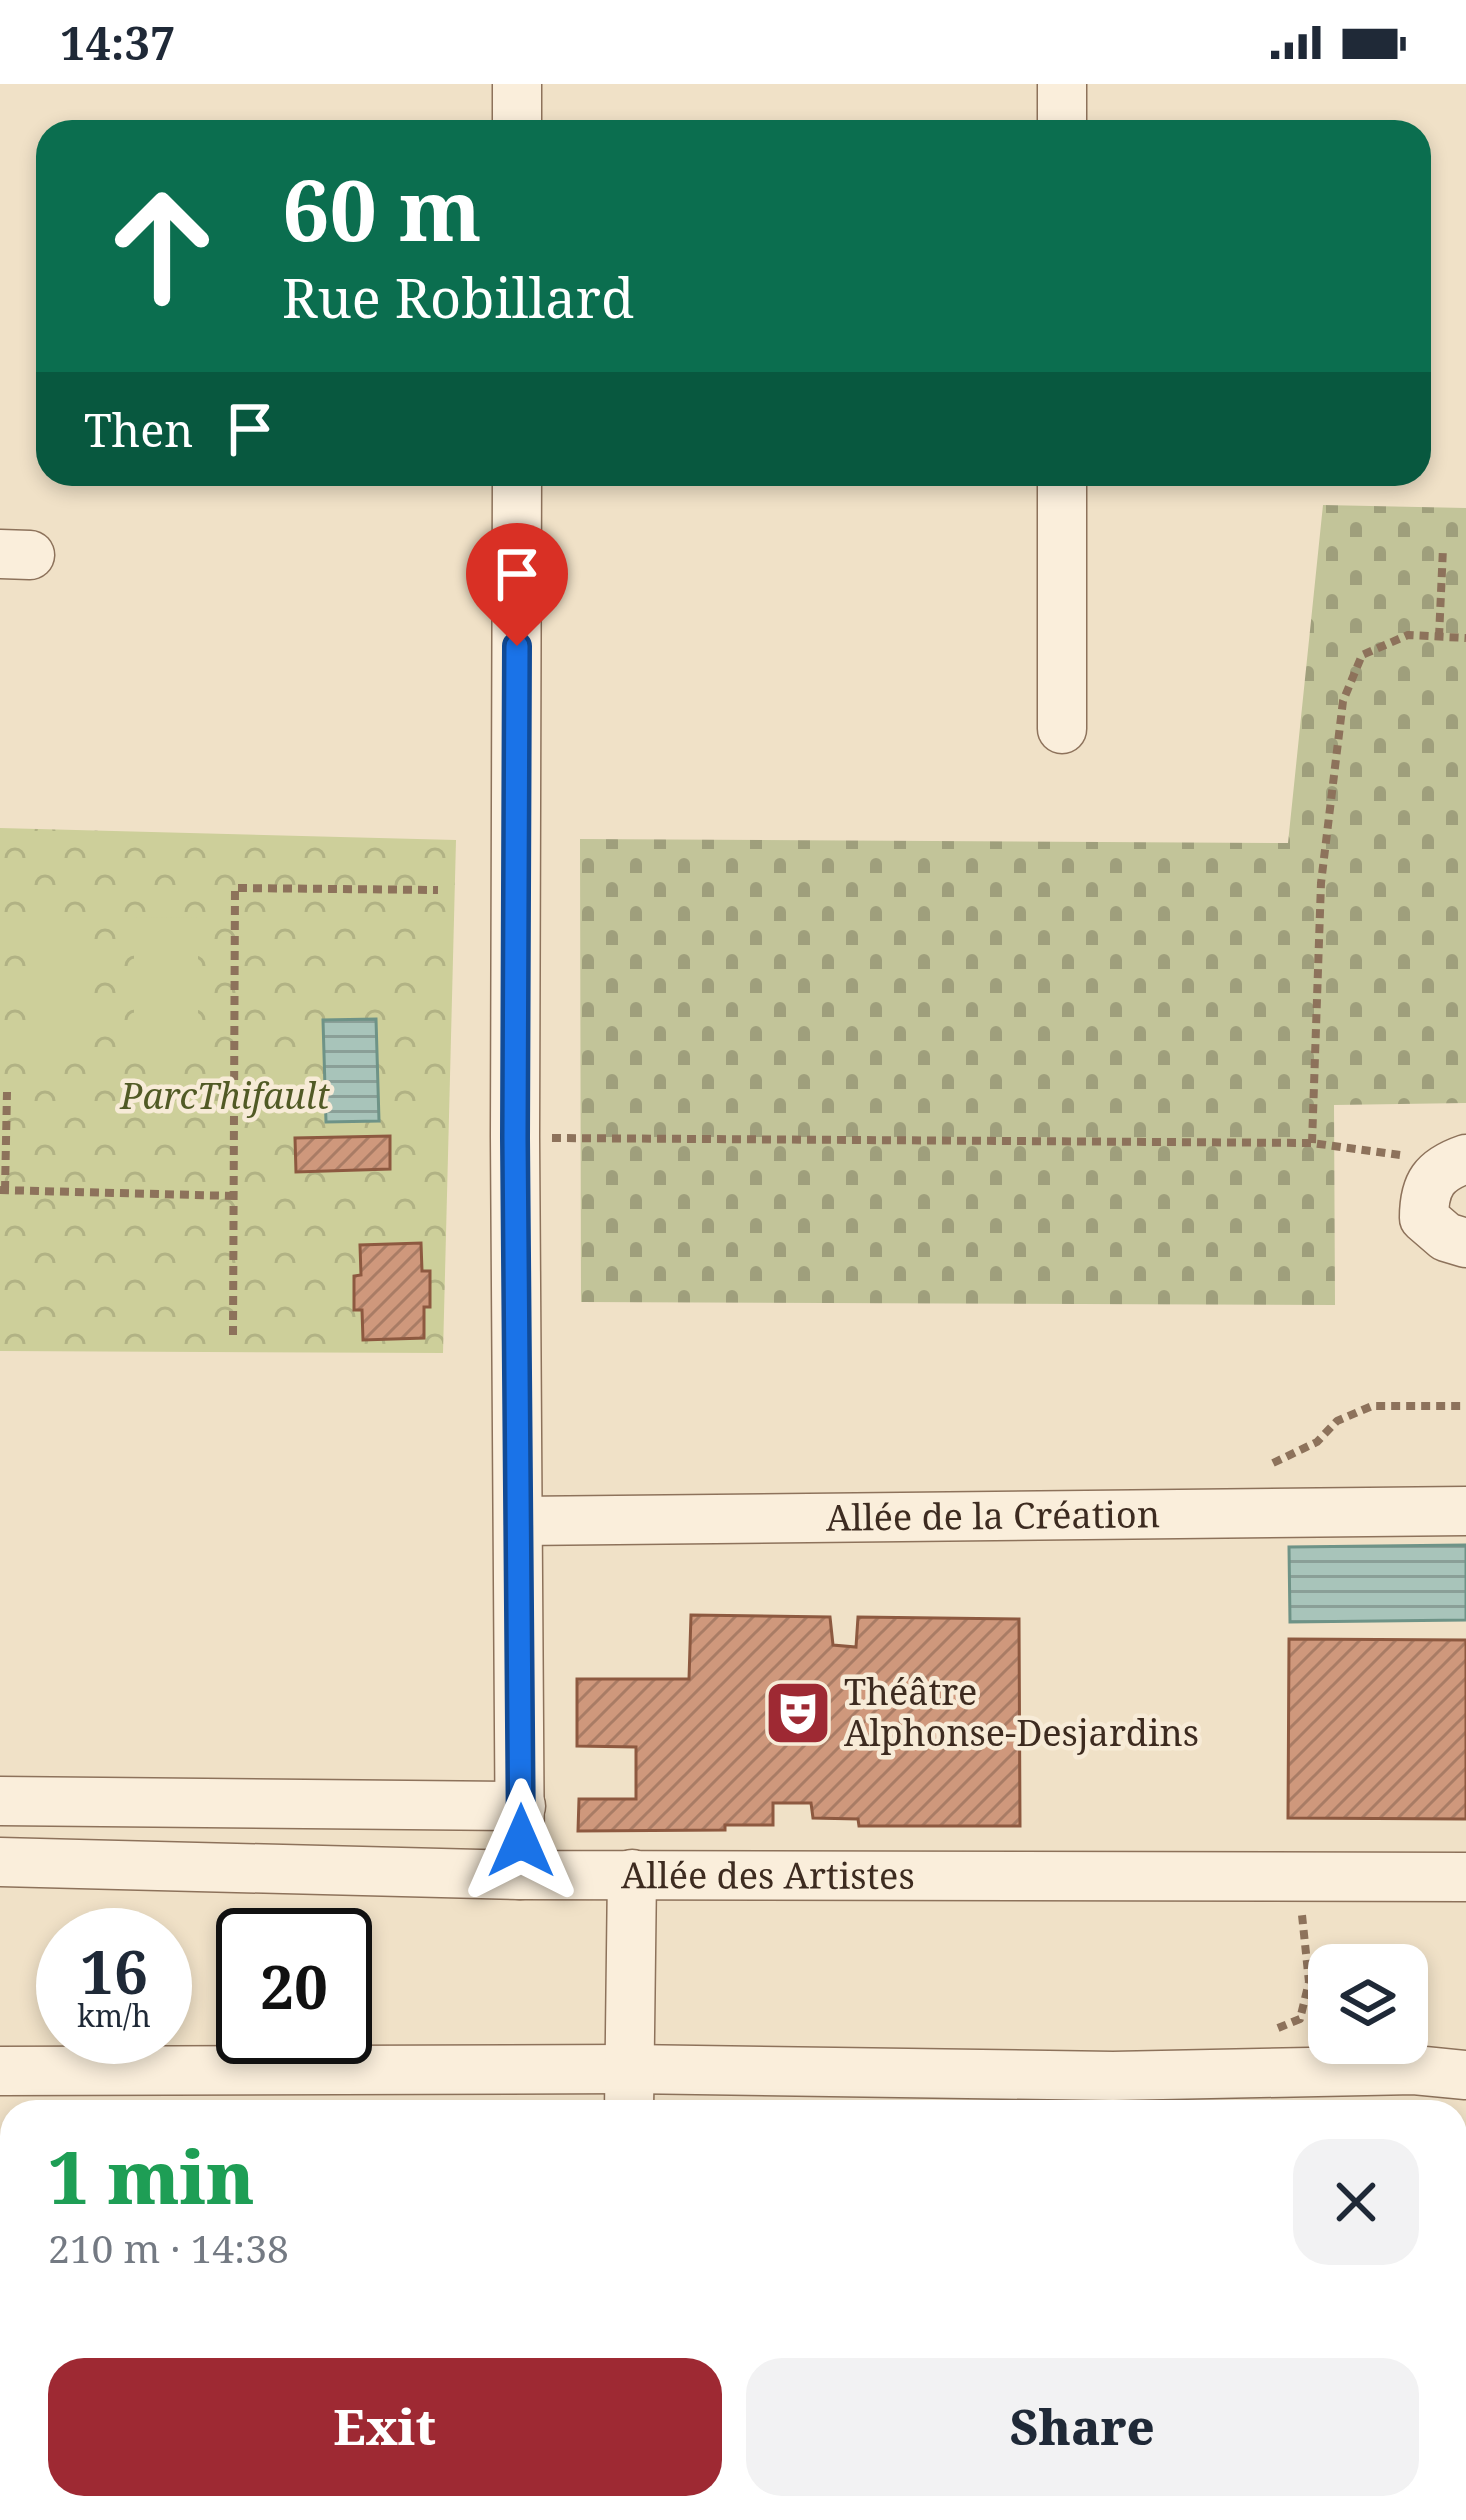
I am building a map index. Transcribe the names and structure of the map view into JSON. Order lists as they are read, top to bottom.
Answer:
{
  "streets": {
    "street": ["Allée de la Création", "Allée des Artistes"]
  },
  "parks": ["ParcThifault"],
  "places": {
    "theatre": ["Théâtre Alphonse-Desjardins"]
  },
  "page": {
    "status": "14:37",
    "turn": ["60 m", "Rue Robillard"],
    "then": "Then",
    "speed": "16 km/h",
    "limit": "20",
    "heading": ["1 min", "210 m · 14:38"],
    "buttons": ["Exit", "Share"]
  }
}
